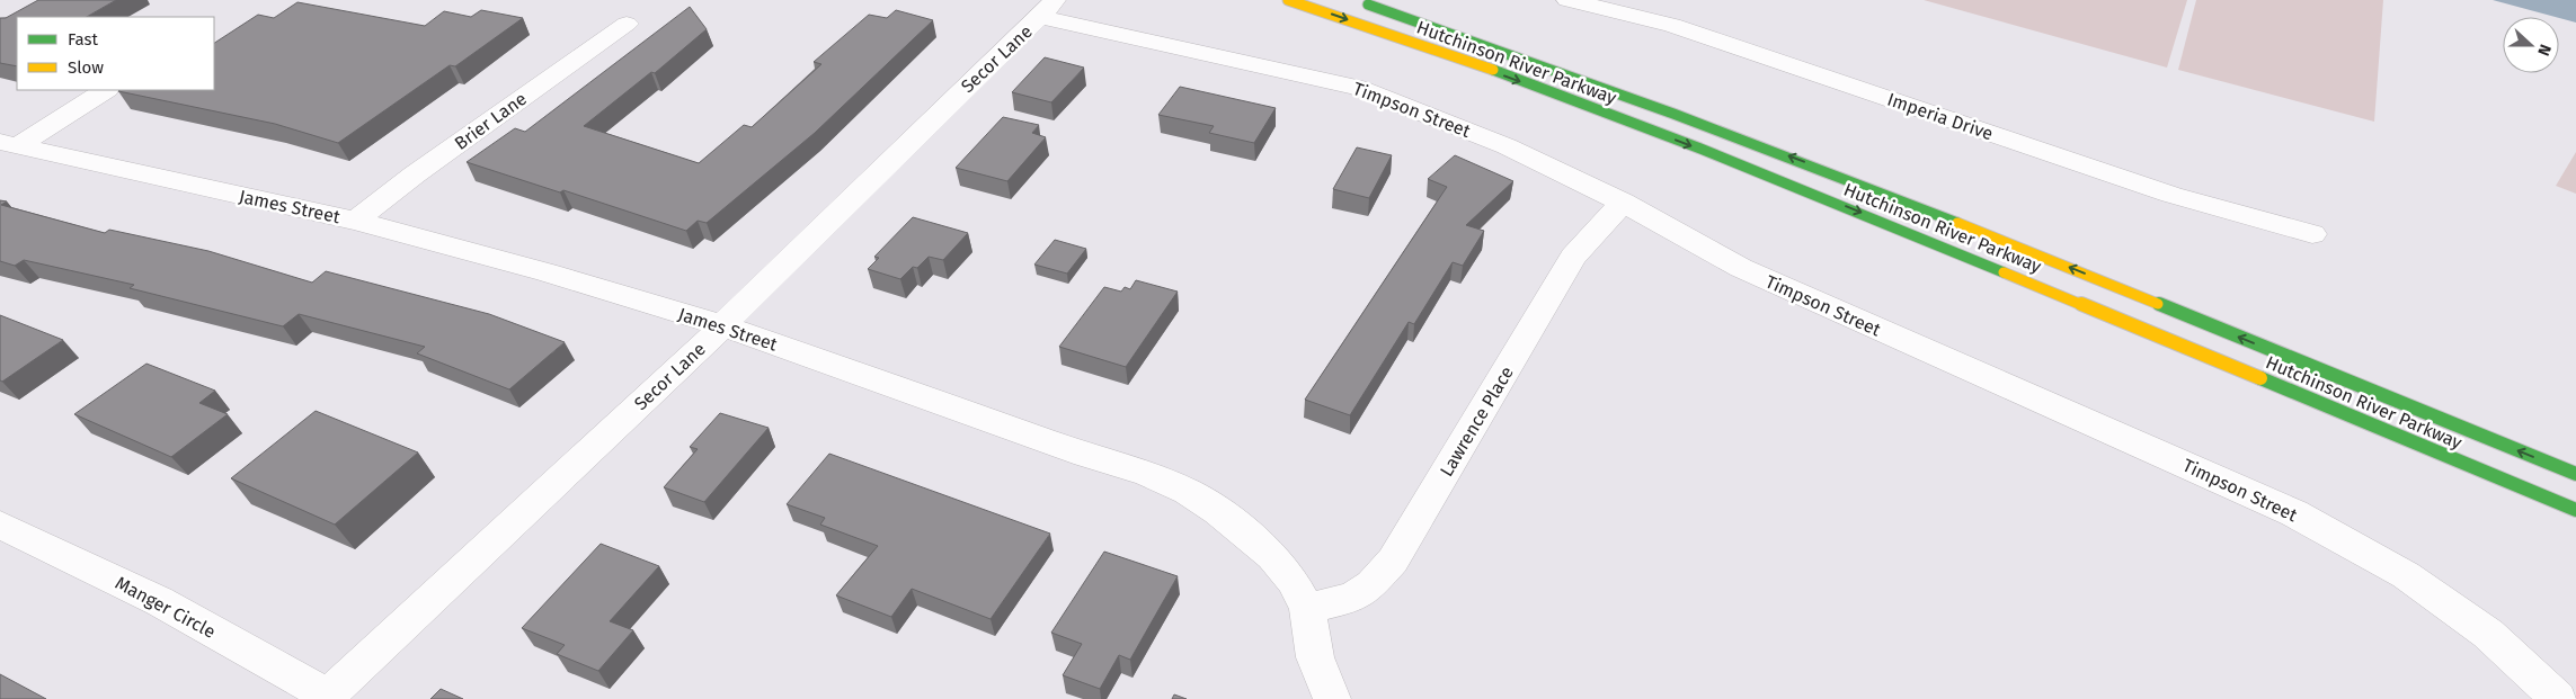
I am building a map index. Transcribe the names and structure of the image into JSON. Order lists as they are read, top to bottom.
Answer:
{
  "streets": {
    "highway": ["Hutchinson River Parkway"],
    "street": [
      "Secor Lane",
      "Timpson Street",
      "Imperia Drive",
      "Brier Lane",
      "James Street",
      "Lawrence Place",
      "Manger Circle"
    ]
  },
  "crossings": [
    ["Secor Lane", "Timpson Street"],
    ["Secor Lane", "James Street"],
    ["Secor Lane", "Manger Circle"],
    ["Timpson Street", "Lawrence Place"],
    ["Brier Lane", "James Street"],
    ["James Street", "Lawrence Place"]
  ],
  "legend": ["Fast", "Slow"],
  "north": "right"
}
